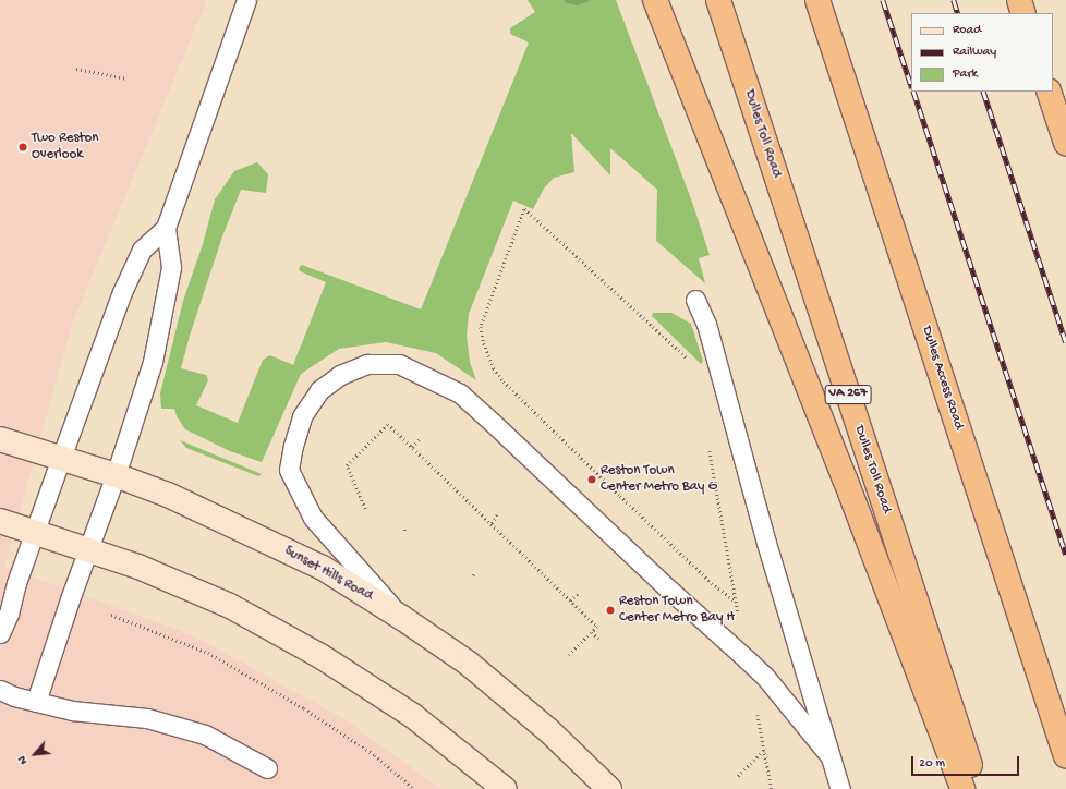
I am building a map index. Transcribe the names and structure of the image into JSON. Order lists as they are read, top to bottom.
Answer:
{
  "streets": {
    "highway": ["Dulles Toll Road", "Dulles Access Road", "VA 267"],
    "main road": ["Sunset Hills Road"]
  },
  "places": ["Two Reston Overlook", "Reston Town Center Metro Bay G", "Reston Town Center Metro Bay H"],
  "legend": ["Road", "Railway", "Park"],
  "scale_bar": "20 m",
  "north": "bottom left"
}
